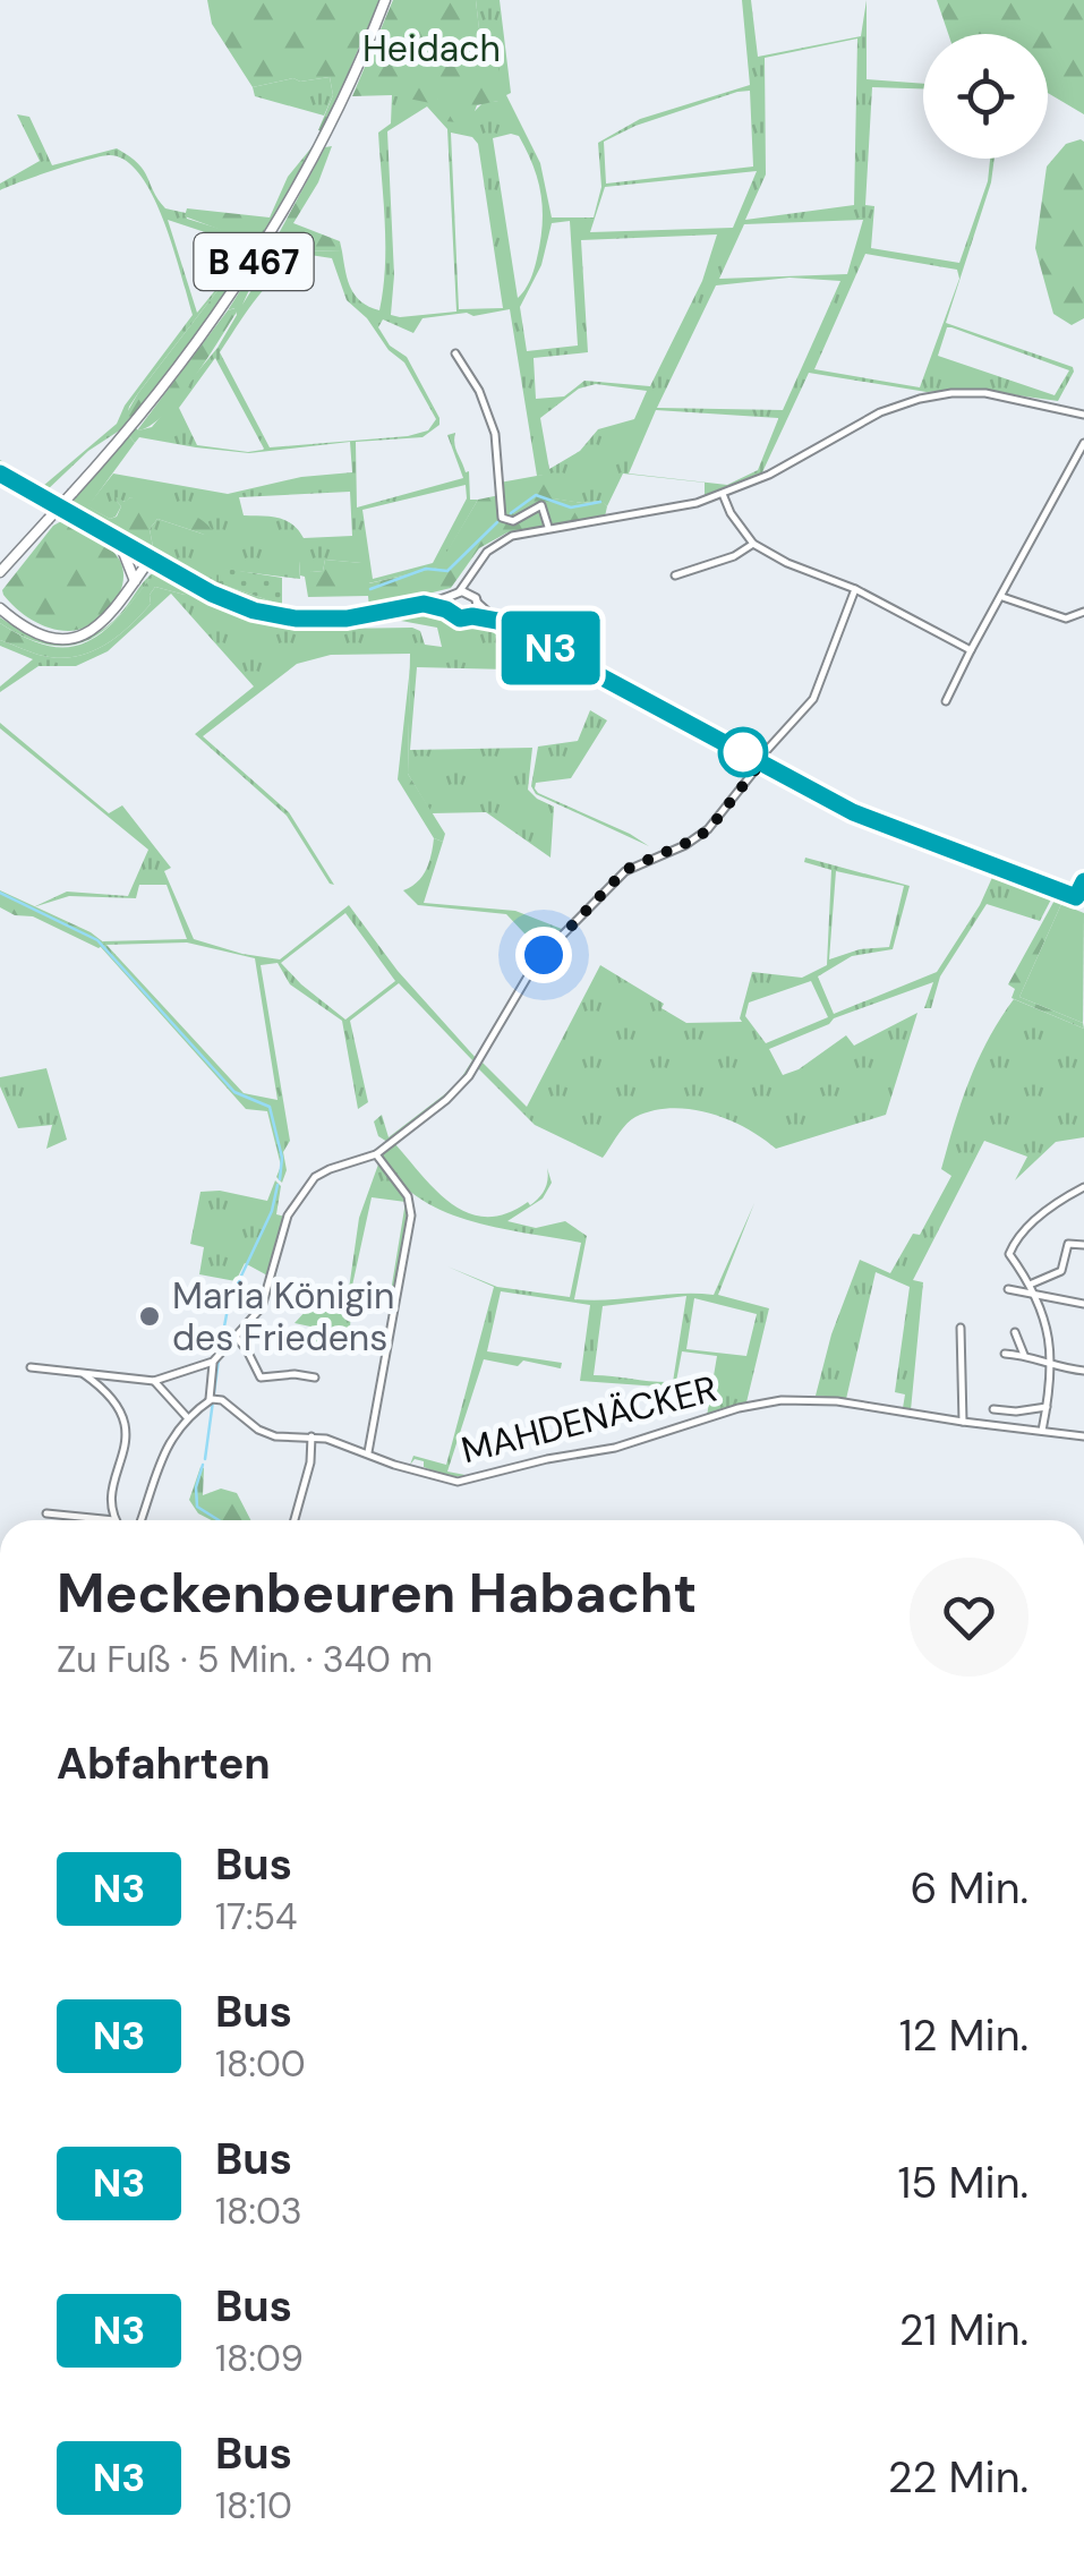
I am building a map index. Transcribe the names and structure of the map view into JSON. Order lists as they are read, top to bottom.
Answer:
{
  "streets": {
    "main road": ["B 467"],
    "street": ["MAHDENÄCKER"]
  },
  "parks": ["Heidach"],
  "places": ["Maria Königin des Friedens"],
  "lines": ["bus line N3"],
  "page": {
    "on_map": "N3",
    "heading": [
      ["Meckenbeuren Habacht", "Zu Fuß · 5 Min. · 340 m"],
      "Abfahrten"
    ],
    "list": [
      {
        "mark": "N3",
        "name": "Bus",
        "note": "17:54",
        "value": "6 Min."
      },
      {
        "mark": "N3",
        "name": "Bus",
        "note": "18:00",
        "value": "12 Min."
      },
      {
        "mark": "N3",
        "name": "Bus",
        "note": "18:03",
        "value": "15 Min."
      },
      {
        "mark": "N3",
        "name": "Bus",
        "note": "18:09",
        "value": "21 Min."
      },
      {
        "mark": "N3",
        "name": "Bus",
        "note": "18:10",
        "value": "22 Min."
      }
    ]
  }
}
